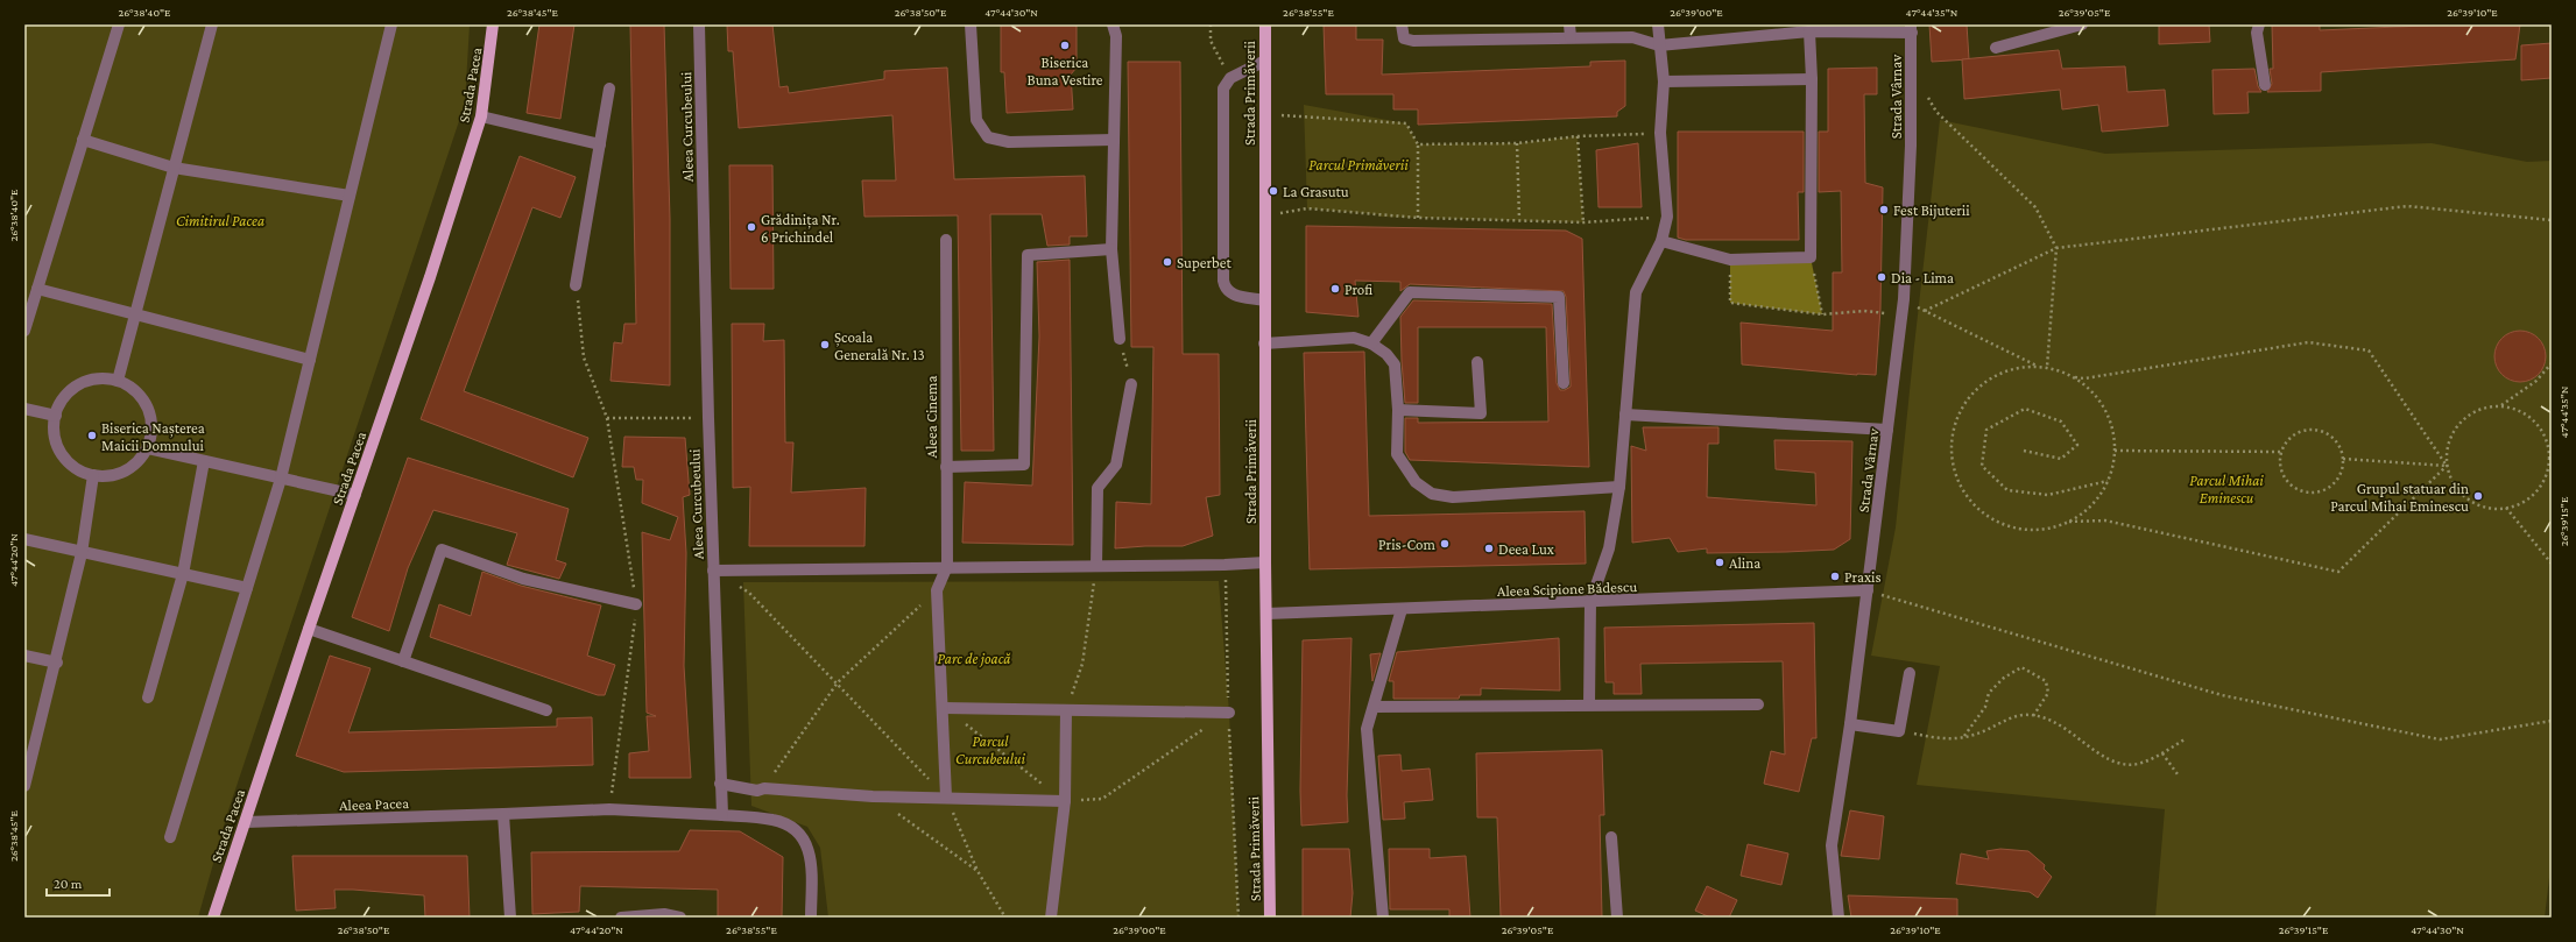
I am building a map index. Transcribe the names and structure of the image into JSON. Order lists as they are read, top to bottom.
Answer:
{
  "streets": {
    "main road": ["Strada Pacea", "Strada Primăverii"],
    "street": [
      "Strada Vârnav",
      "Aleea Curcubeului",
      "Aleea Cinema",
      "Aleea Scipione Bădescu",
      "Aleea Pacea"
    ]
  },
  "crossings": [
    ["Strada Pacea", "Aleea Pacea"],
    ["Strada Primăverii", "Aleea Scipione Bădescu"],
    ["Strada Vârnav", "Aleea Scipione Bădescu"],
    ["Aleea Curcubeului", "Aleea Pacea"]
  ],
  "parks": [
    "Parcul Primăverii",
    "Cimitirul Pacea",
    "Parcul Mihai Eminescu",
    "Parc de joacă",
    "Parcul Curcubeului"
  ],
  "places": [
    "Biserica Buna Vestire",
    "La Grasutu",
    "Fest Bijuterii",
    "Grădinița Nr. 6 Prichindel",
    "Superbet",
    "Dia - Lima",
    "Profi",
    "Școala Generală Nr. 13",
    "Biserica Nașterea Maicii Domnului",
    "Grupul statuar din Parcul Mihai Eminescu",
    "Pris-Com",
    "Deea Lux",
    "Alina",
    "Praxis"
  ],
  "scale_bar": "20 m",
  "coordinates": [
    "26°38'40\"E",
    "26°38'45\"E",
    "26°38'50\"E",
    "47°44'30\"N",
    "26°38'55\"E",
    "26°39'00\"E",
    "47°44'35\"N",
    "26°39'05\"E",
    "26°39'10\"E",
    "26°39'15\"E",
    "47°44'20\"N"
  ]
}
